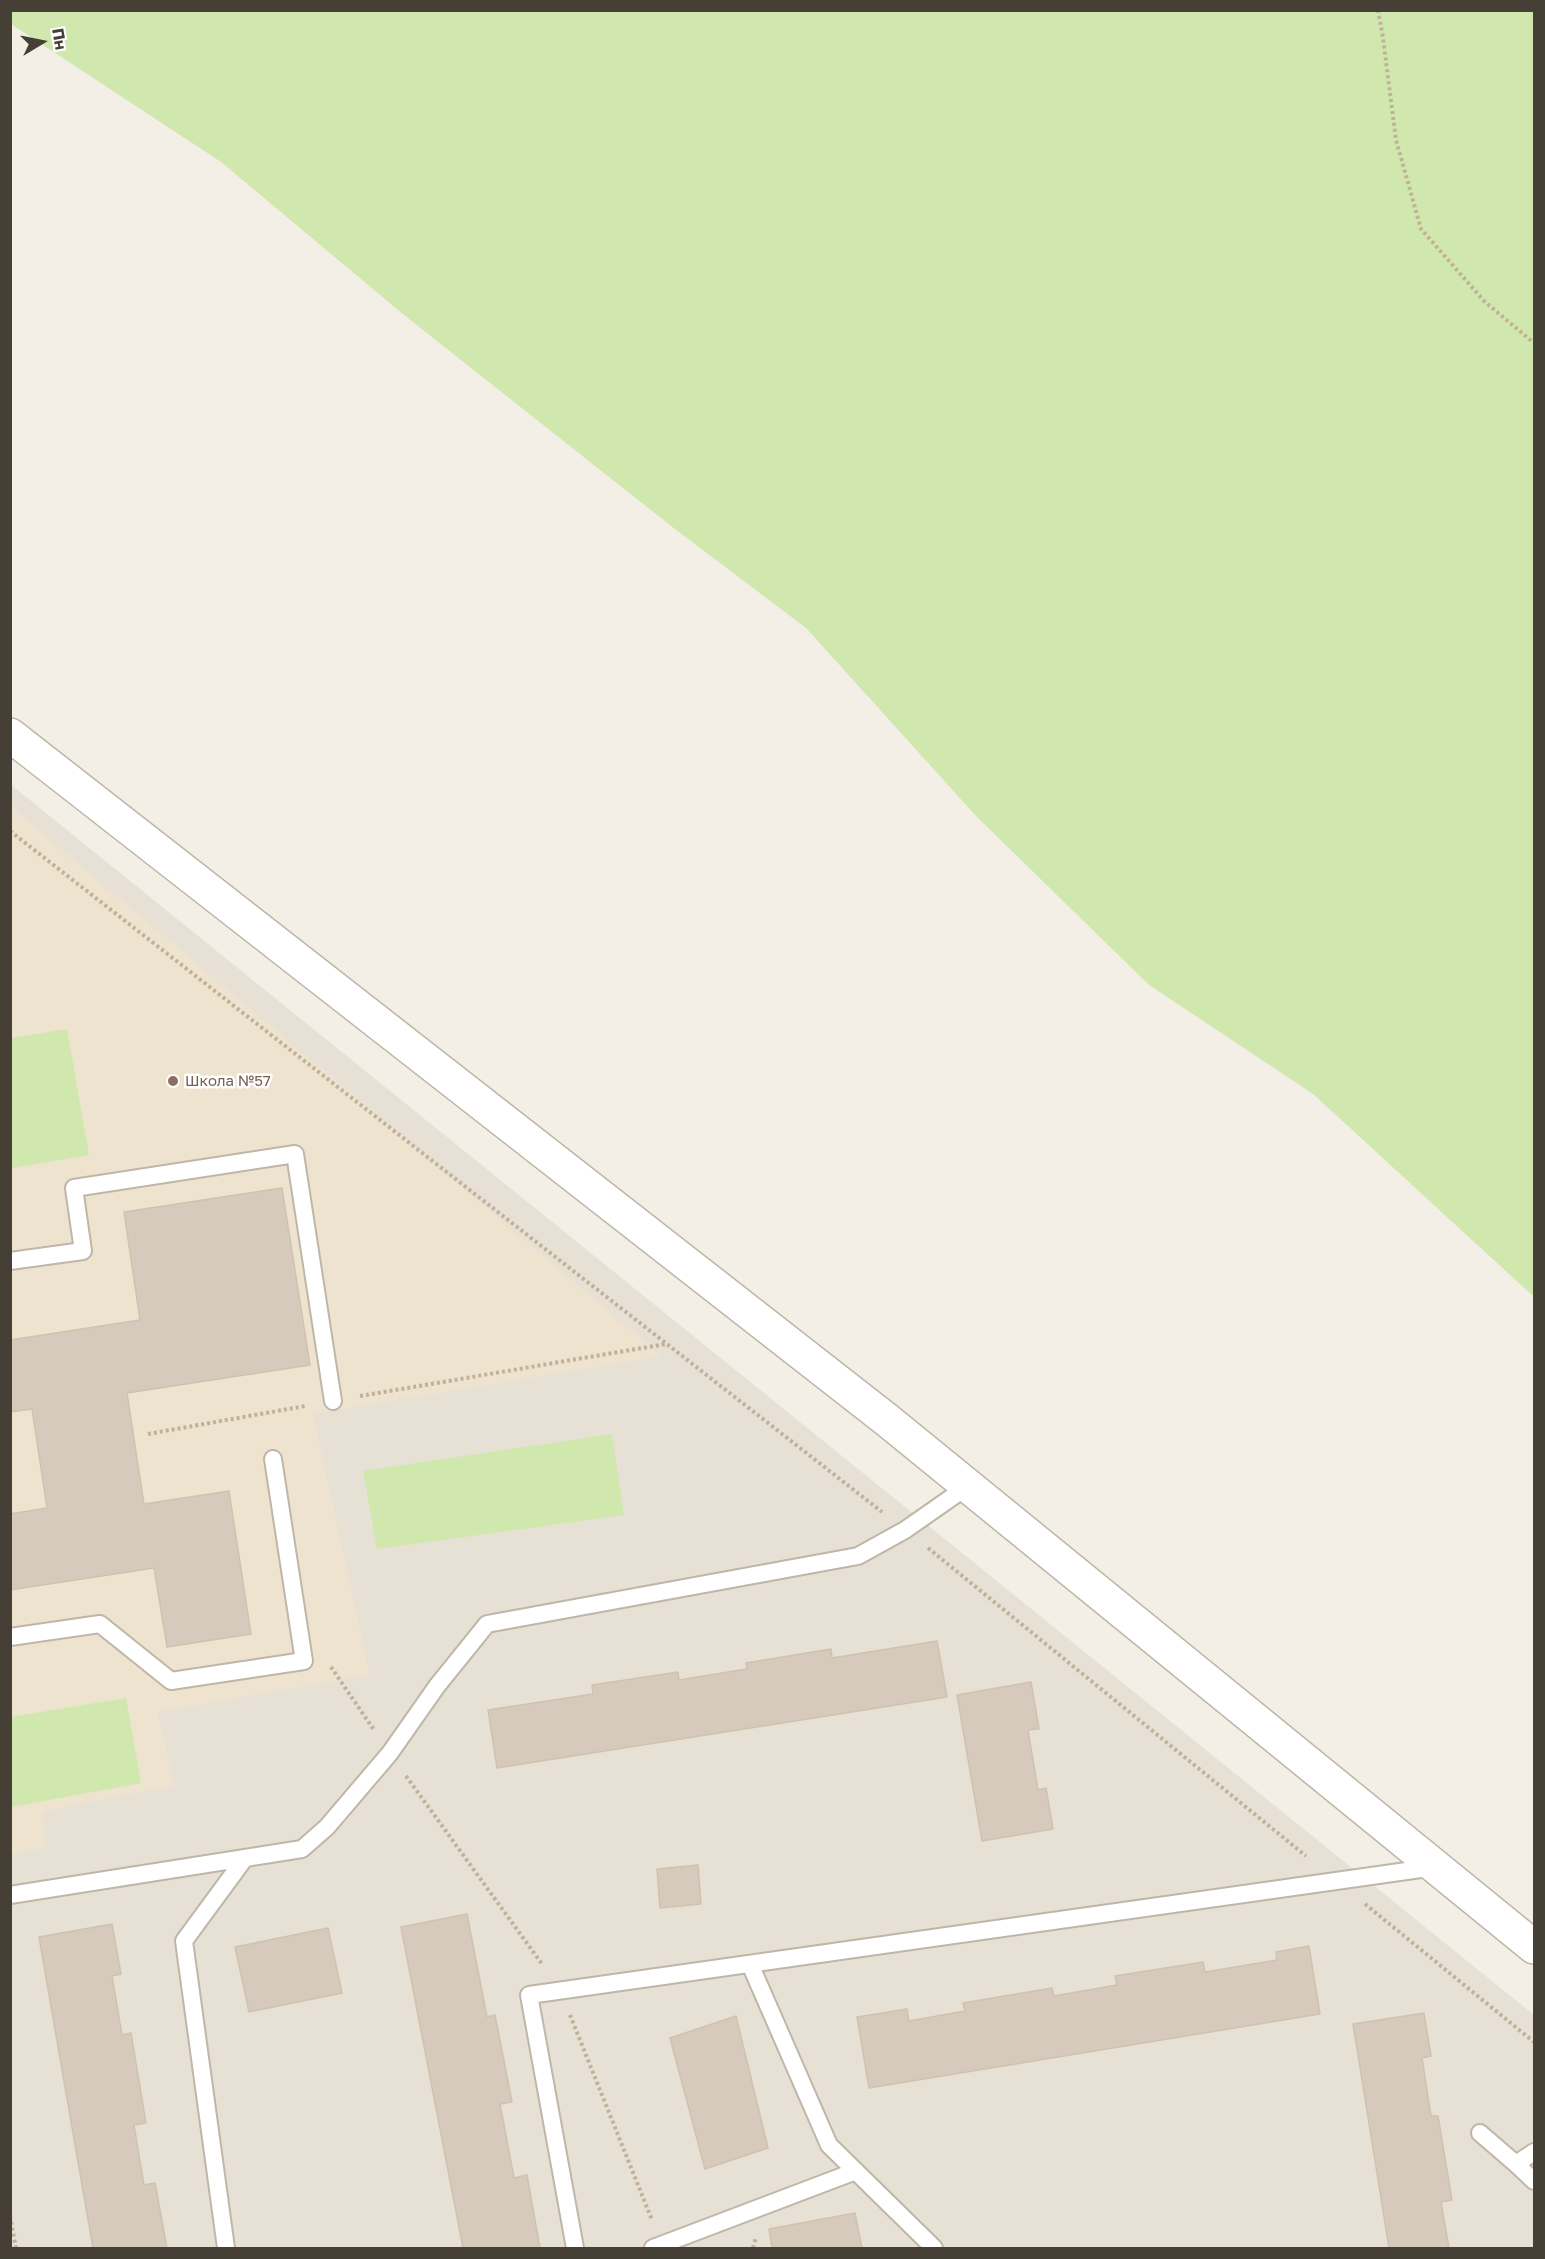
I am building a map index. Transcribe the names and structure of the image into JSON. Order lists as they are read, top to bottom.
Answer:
{
  "places": ["Школа №57"],
  "north": "right"
}
